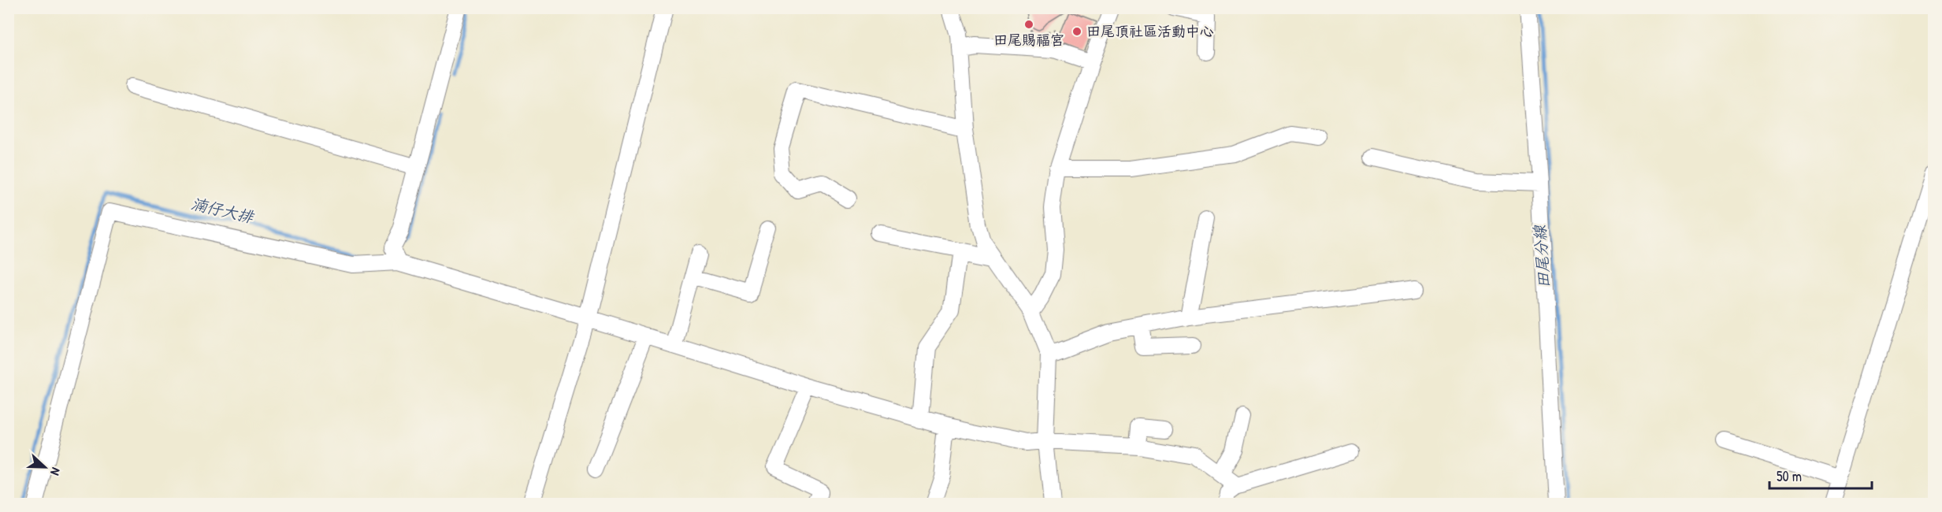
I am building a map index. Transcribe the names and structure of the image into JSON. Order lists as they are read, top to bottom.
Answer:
{
  "water": ["湳仔大排", "田尾分線"],
  "places": ["田尾賜福宮", "田尾頂社區活動中心"],
  "scale_bar": "50 m",
  "north": "right"
}
